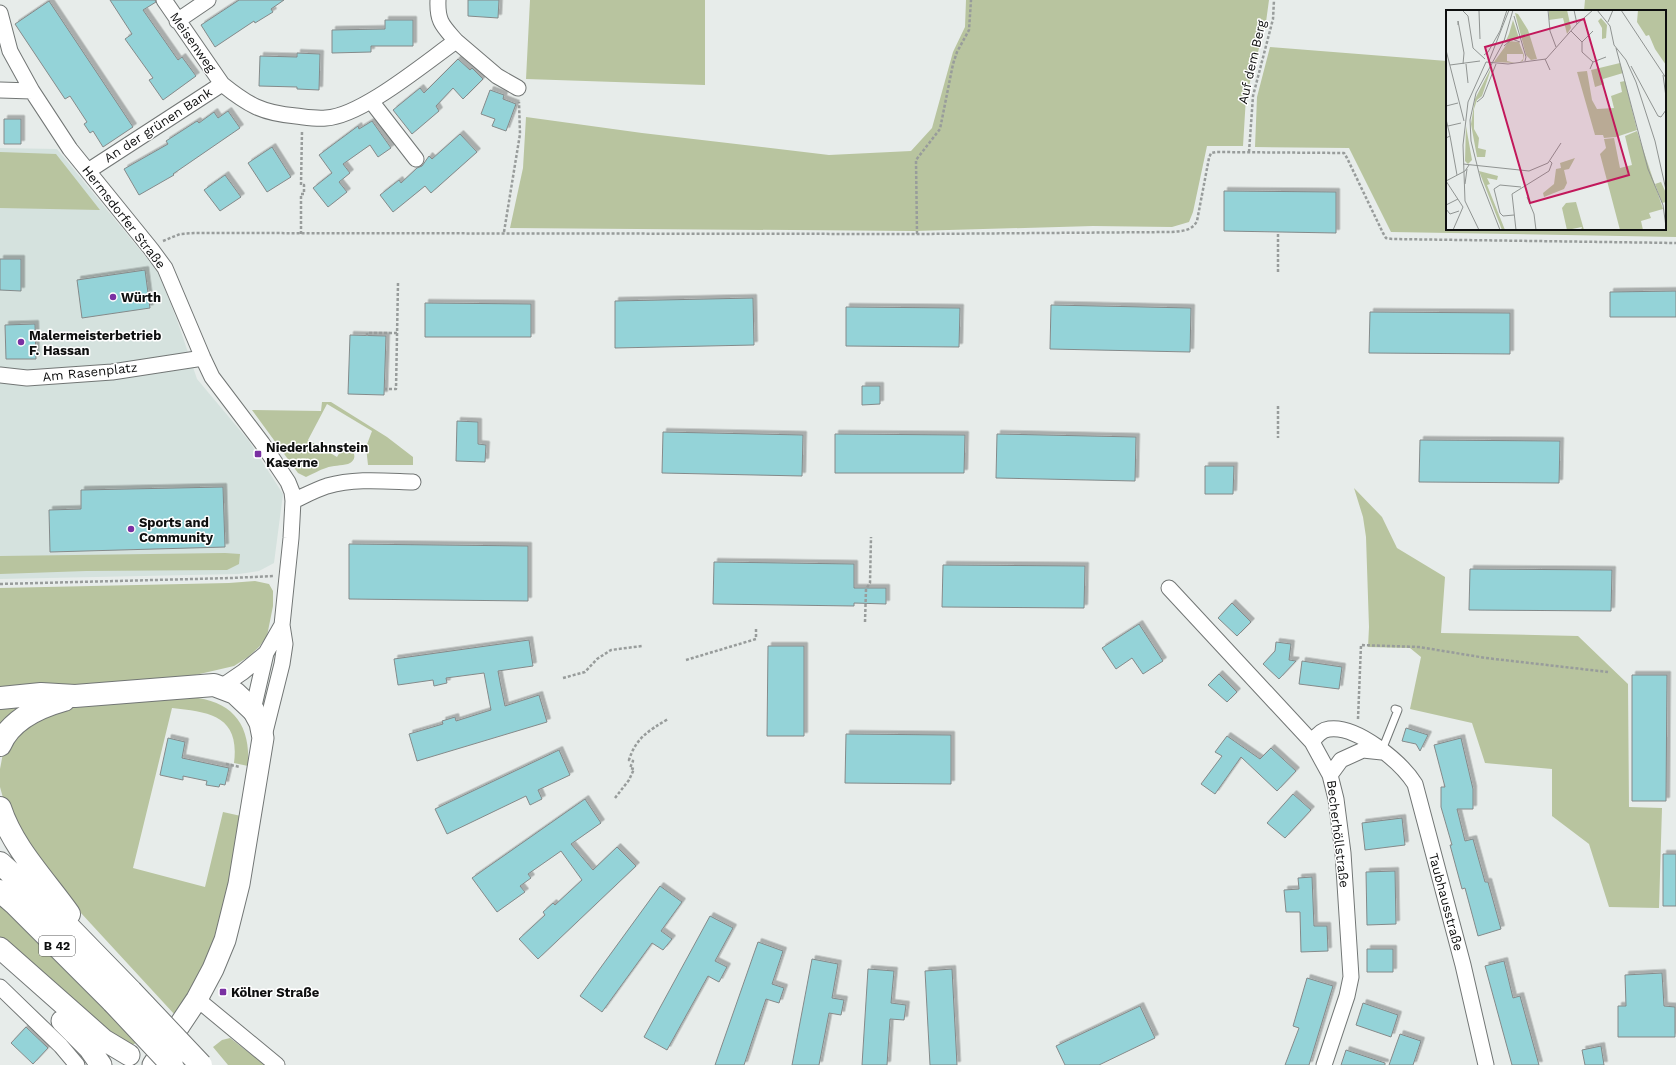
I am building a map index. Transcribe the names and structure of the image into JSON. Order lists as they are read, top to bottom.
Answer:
{
  "streets": {
    "highway": ["B 42"],
    "street": [
      "Meisenweg",
      "An der grünen Bank",
      "Hermsdorfer Straße",
      "Am Rasenplatz",
      "Becherhöllstraße",
      "Taubhausstraße"
    ],
    "path": ["Auf dem Berg"]
  },
  "crossings": [
    ["Meisenweg", "An der grünen Bank"],
    ["An der grünen Bank", "Hermsdorfer Straße"],
    ["Hermsdorfer Straße", "Am Rasenplatz"],
    ["Becherhöllstraße", "Taubhausstraße"]
  ],
  "places": {
    "other": ["Würth", "Malermeisterbetrieb F. Hassan", "Sports and Community"],
    "transit": ["Niederlahnstein Kaserne", "Kölner Straße"]
  }
}
